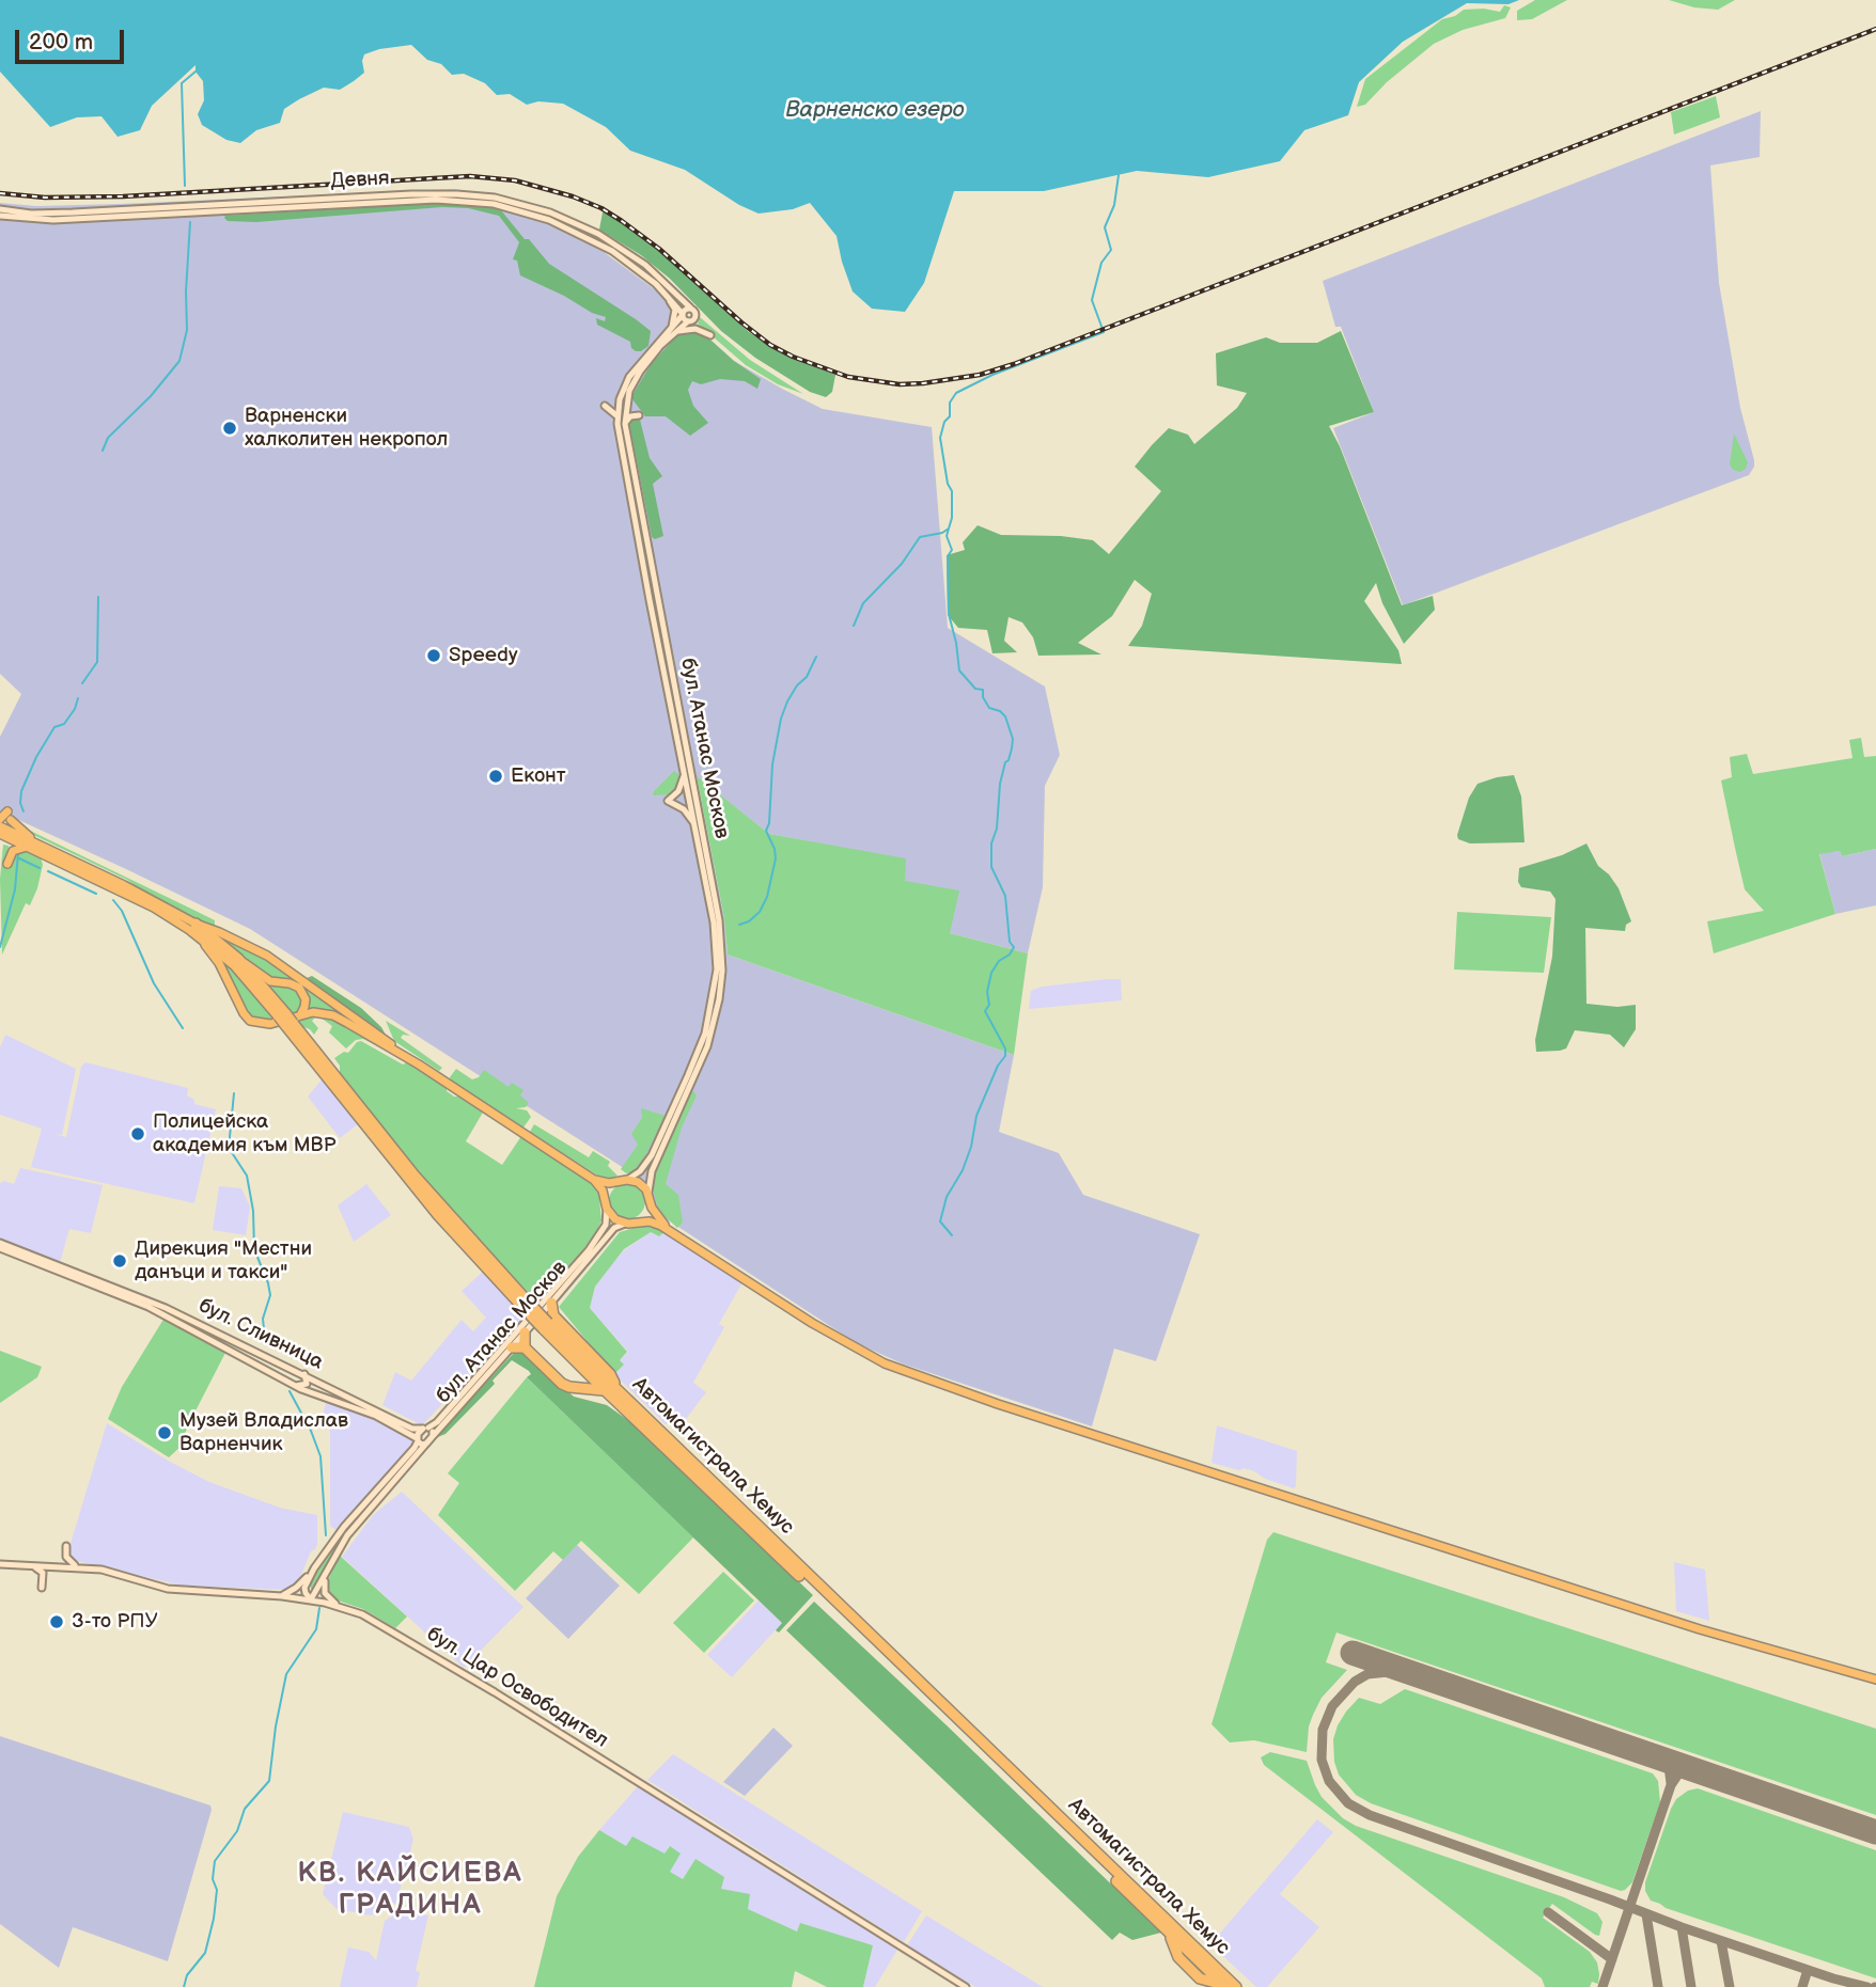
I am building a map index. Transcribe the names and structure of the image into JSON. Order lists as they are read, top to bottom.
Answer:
{
  "streets": {
    "highway": ["Автомагистрала Хемус"],
    "main road": [
      "Девня",
      "бул. Атанас Москов",
      "бул. Сливница",
      "бул. Цар Освободител"
    ]
  },
  "crossings": [
    ["Девня", "бул. Атанас Москов"],
    ["бул. Атанас Москов", "бул. Сливница"]
  ],
  "districts": ["КВ. КАЙСИЕВА ГРАДИНА"],
  "water": ["Варненско езеро"],
  "places": [
    "Варненски халколитен некропол",
    "Speedy",
    "Еконт",
    "Полицейска академия към МВР",
    "Дирекция \"Местни данъци и такси\"",
    "Музей Владислав Варненчик",
    "3-то РПУ"
  ],
  "scale_bar": "200 m"
}
